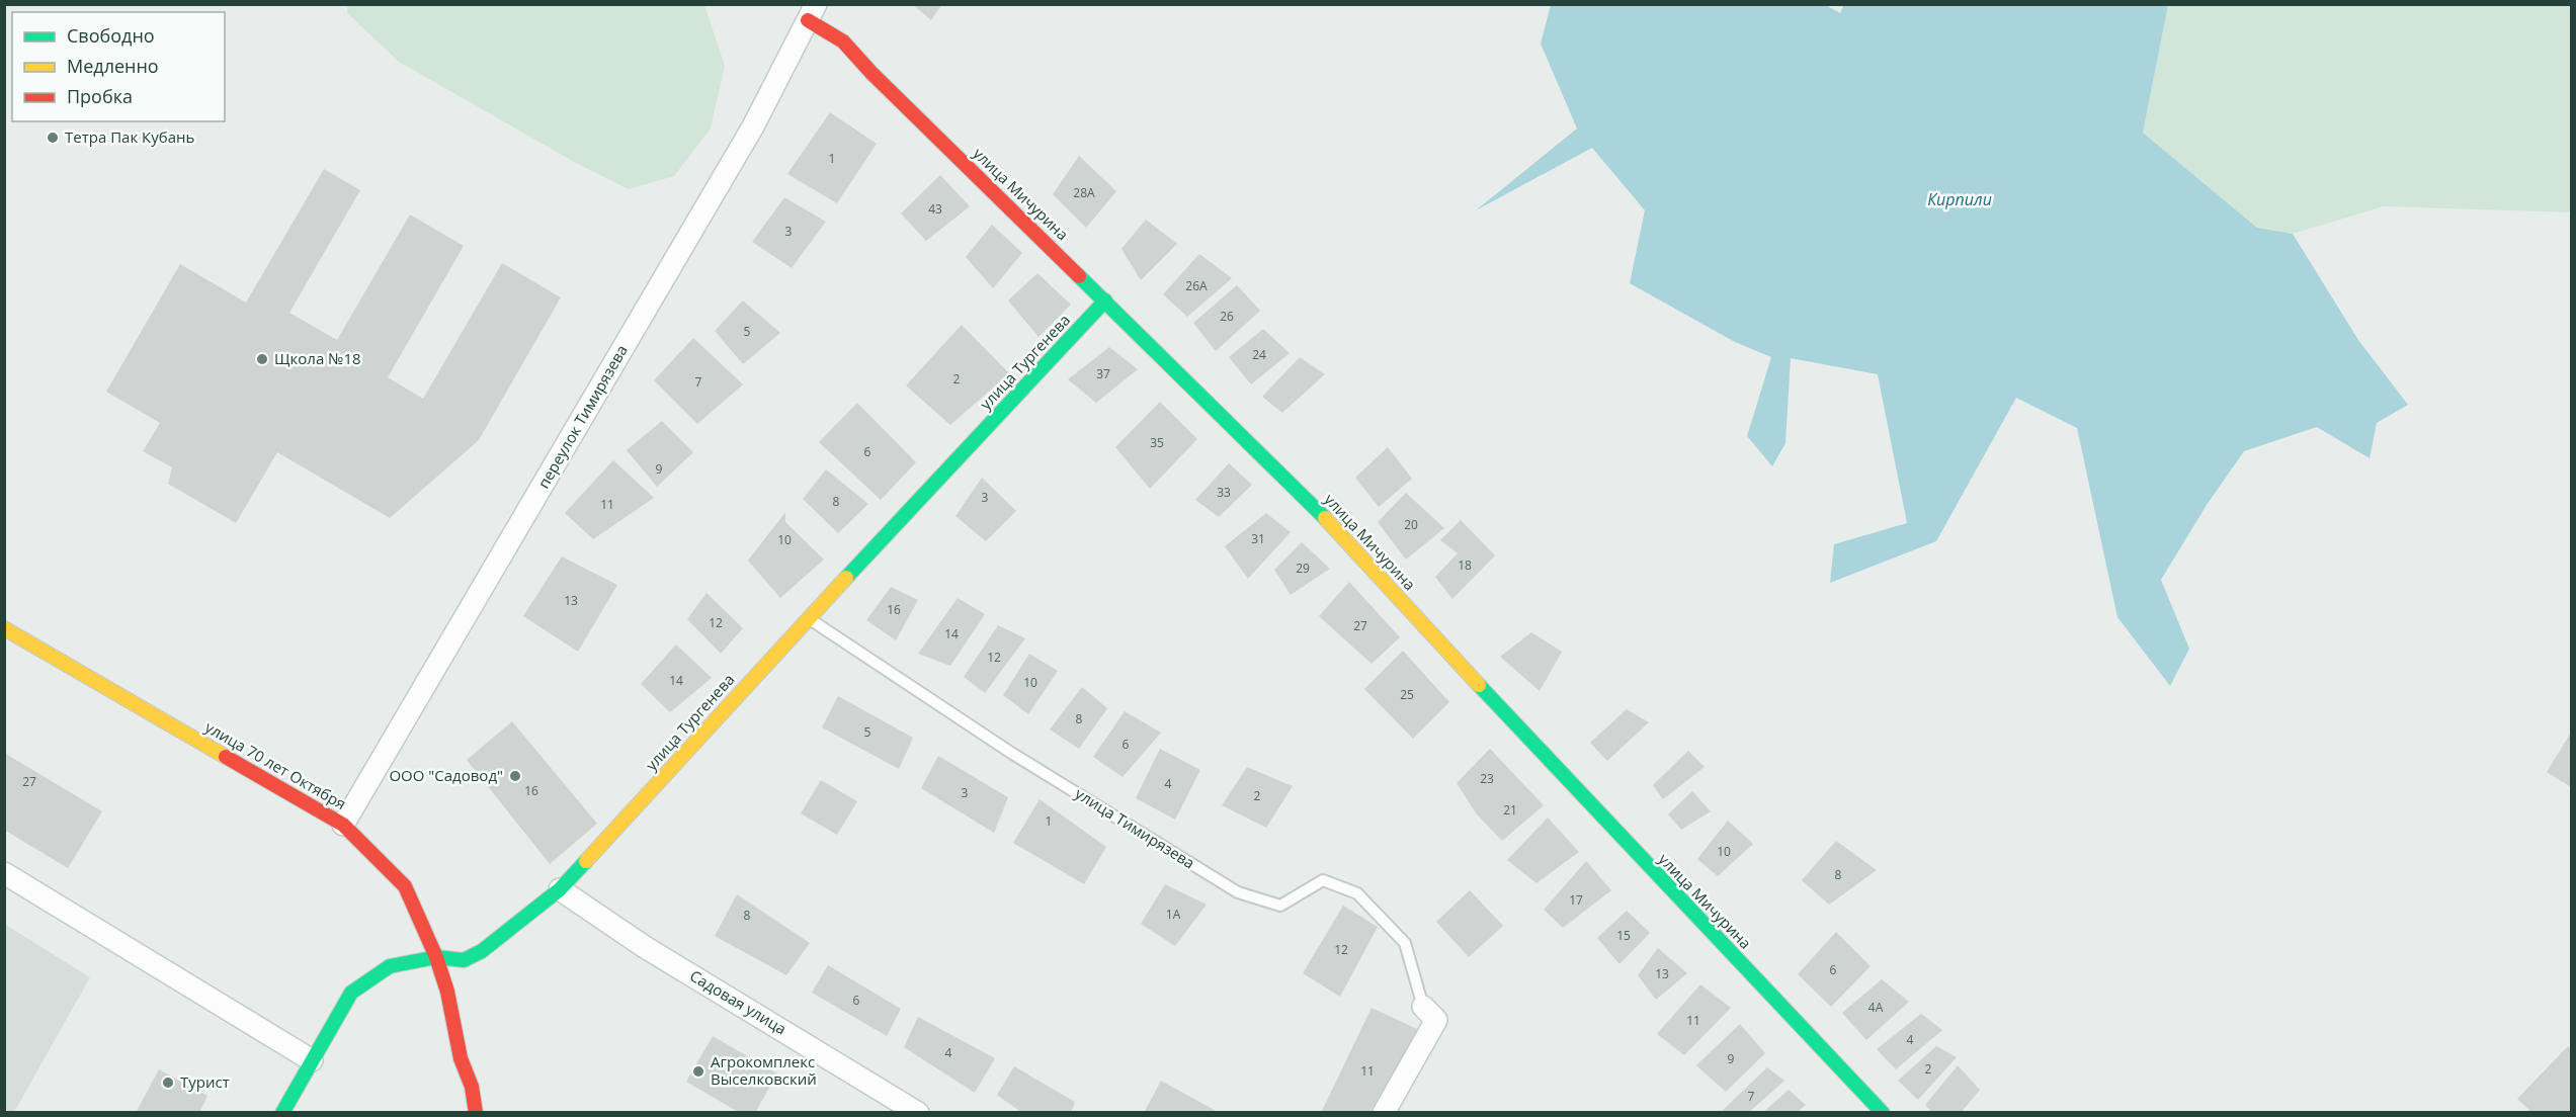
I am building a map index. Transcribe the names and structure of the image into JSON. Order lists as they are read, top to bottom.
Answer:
{
  "streets": {
    "street": [
      "улица Мичурина",
      "улица Тургенева",
      "переулок Тимирязева",
      "улица 70 лет Октября",
      "Садовая улица"
    ],
    "lane": ["улица Тимирязева"]
  },
  "crossings": [
    ["улица Мичурина", "улица Тургенева"],
    ["улица Мичурина", "переулок Тимирязева"],
    ["улица Тургенева", "улица 70 лет Октября"],
    ["улица Тургенева", "улица Тимирязева"],
    ["улица Тургенева", "Садовая улица"],
    ["переулок Тимирязева", "улица 70 лет Октября"]
  ],
  "water": ["Кирпили"],
  "places": [
    "Тетра Пак Кубань",
    "Щкола №18",
    "ООО \"Садовод\"",
    "Агрокомплекс Выселковский",
    "Турист"
  ],
  "house_numbers": [
    "1",
    "28А",
    "43",
    "3",
    "26А",
    "26",
    "5",
    "24",
    "37",
    "2",
    "7",
    "35",
    "6",
    "9",
    "33",
    "3",
    "8",
    "11",
    "20",
    "31",
    "10",
    "18",
    "29",
    "13",
    "16",
    "12",
    "27",
    "14",
    "12",
    "14",
    "10",
    "25",
    "8",
    "5",
    "6",
    "23",
    "27",
    "4",
    "16",
    "3",
    "2",
    "21",
    "1",
    "10",
    "8",
    "17",
    "1А",
    "8",
    "15",
    "12",
    "6",
    "13",
    "6",
    "4А",
    "11",
    "4",
    "4",
    "9",
    "2",
    "11",
    "7"
  ],
  "legend": ["Свободно", "Медленно", "Пробка"]
}
